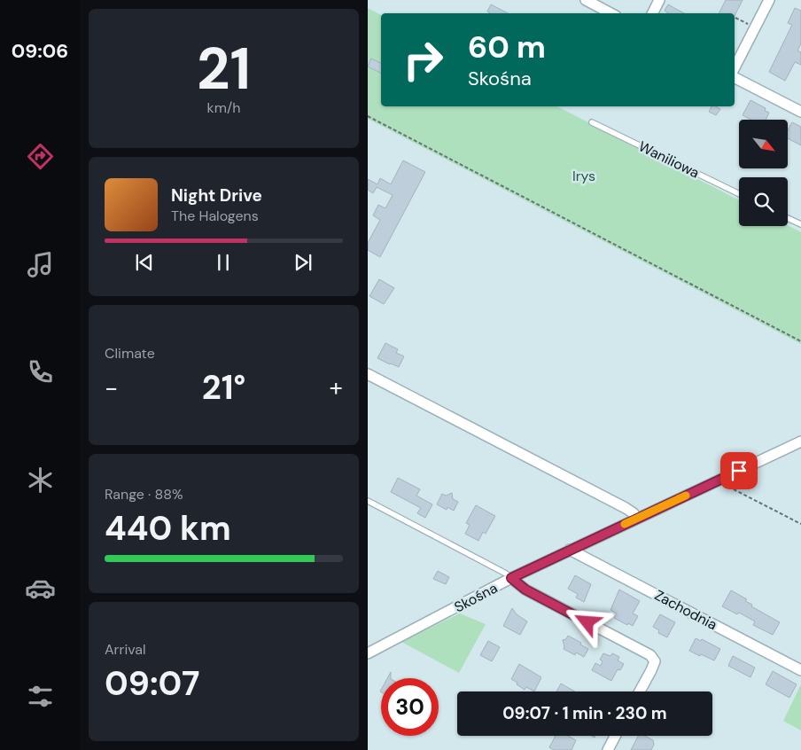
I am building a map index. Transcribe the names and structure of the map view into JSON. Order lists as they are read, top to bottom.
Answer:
{
  "streets": {
    "street": ["Skośna", "Zachodnia"],
    "lane": ["Waniliowa"]
  },
  "crossings": [
    ["Skośna", "Zachodnia"]
  ],
  "parks": ["Irys"],
  "north": "bottom right",
  "page": {
    "tabs": "09:06",
    "tile": [
      ["21", "km/h"],
      "Climate",
      ["Range · 88%", "440 km"],
      ["Arrival", "09:07"]
    ],
    "turn": ["60 m", "Skośna"],
    "song": ["Night Drive", "The Halogens"],
    "heat": ["−", "21°", "+"],
    "limit": "30",
    "trip": "09:07 · 1 min · 230 m"
  }
}
